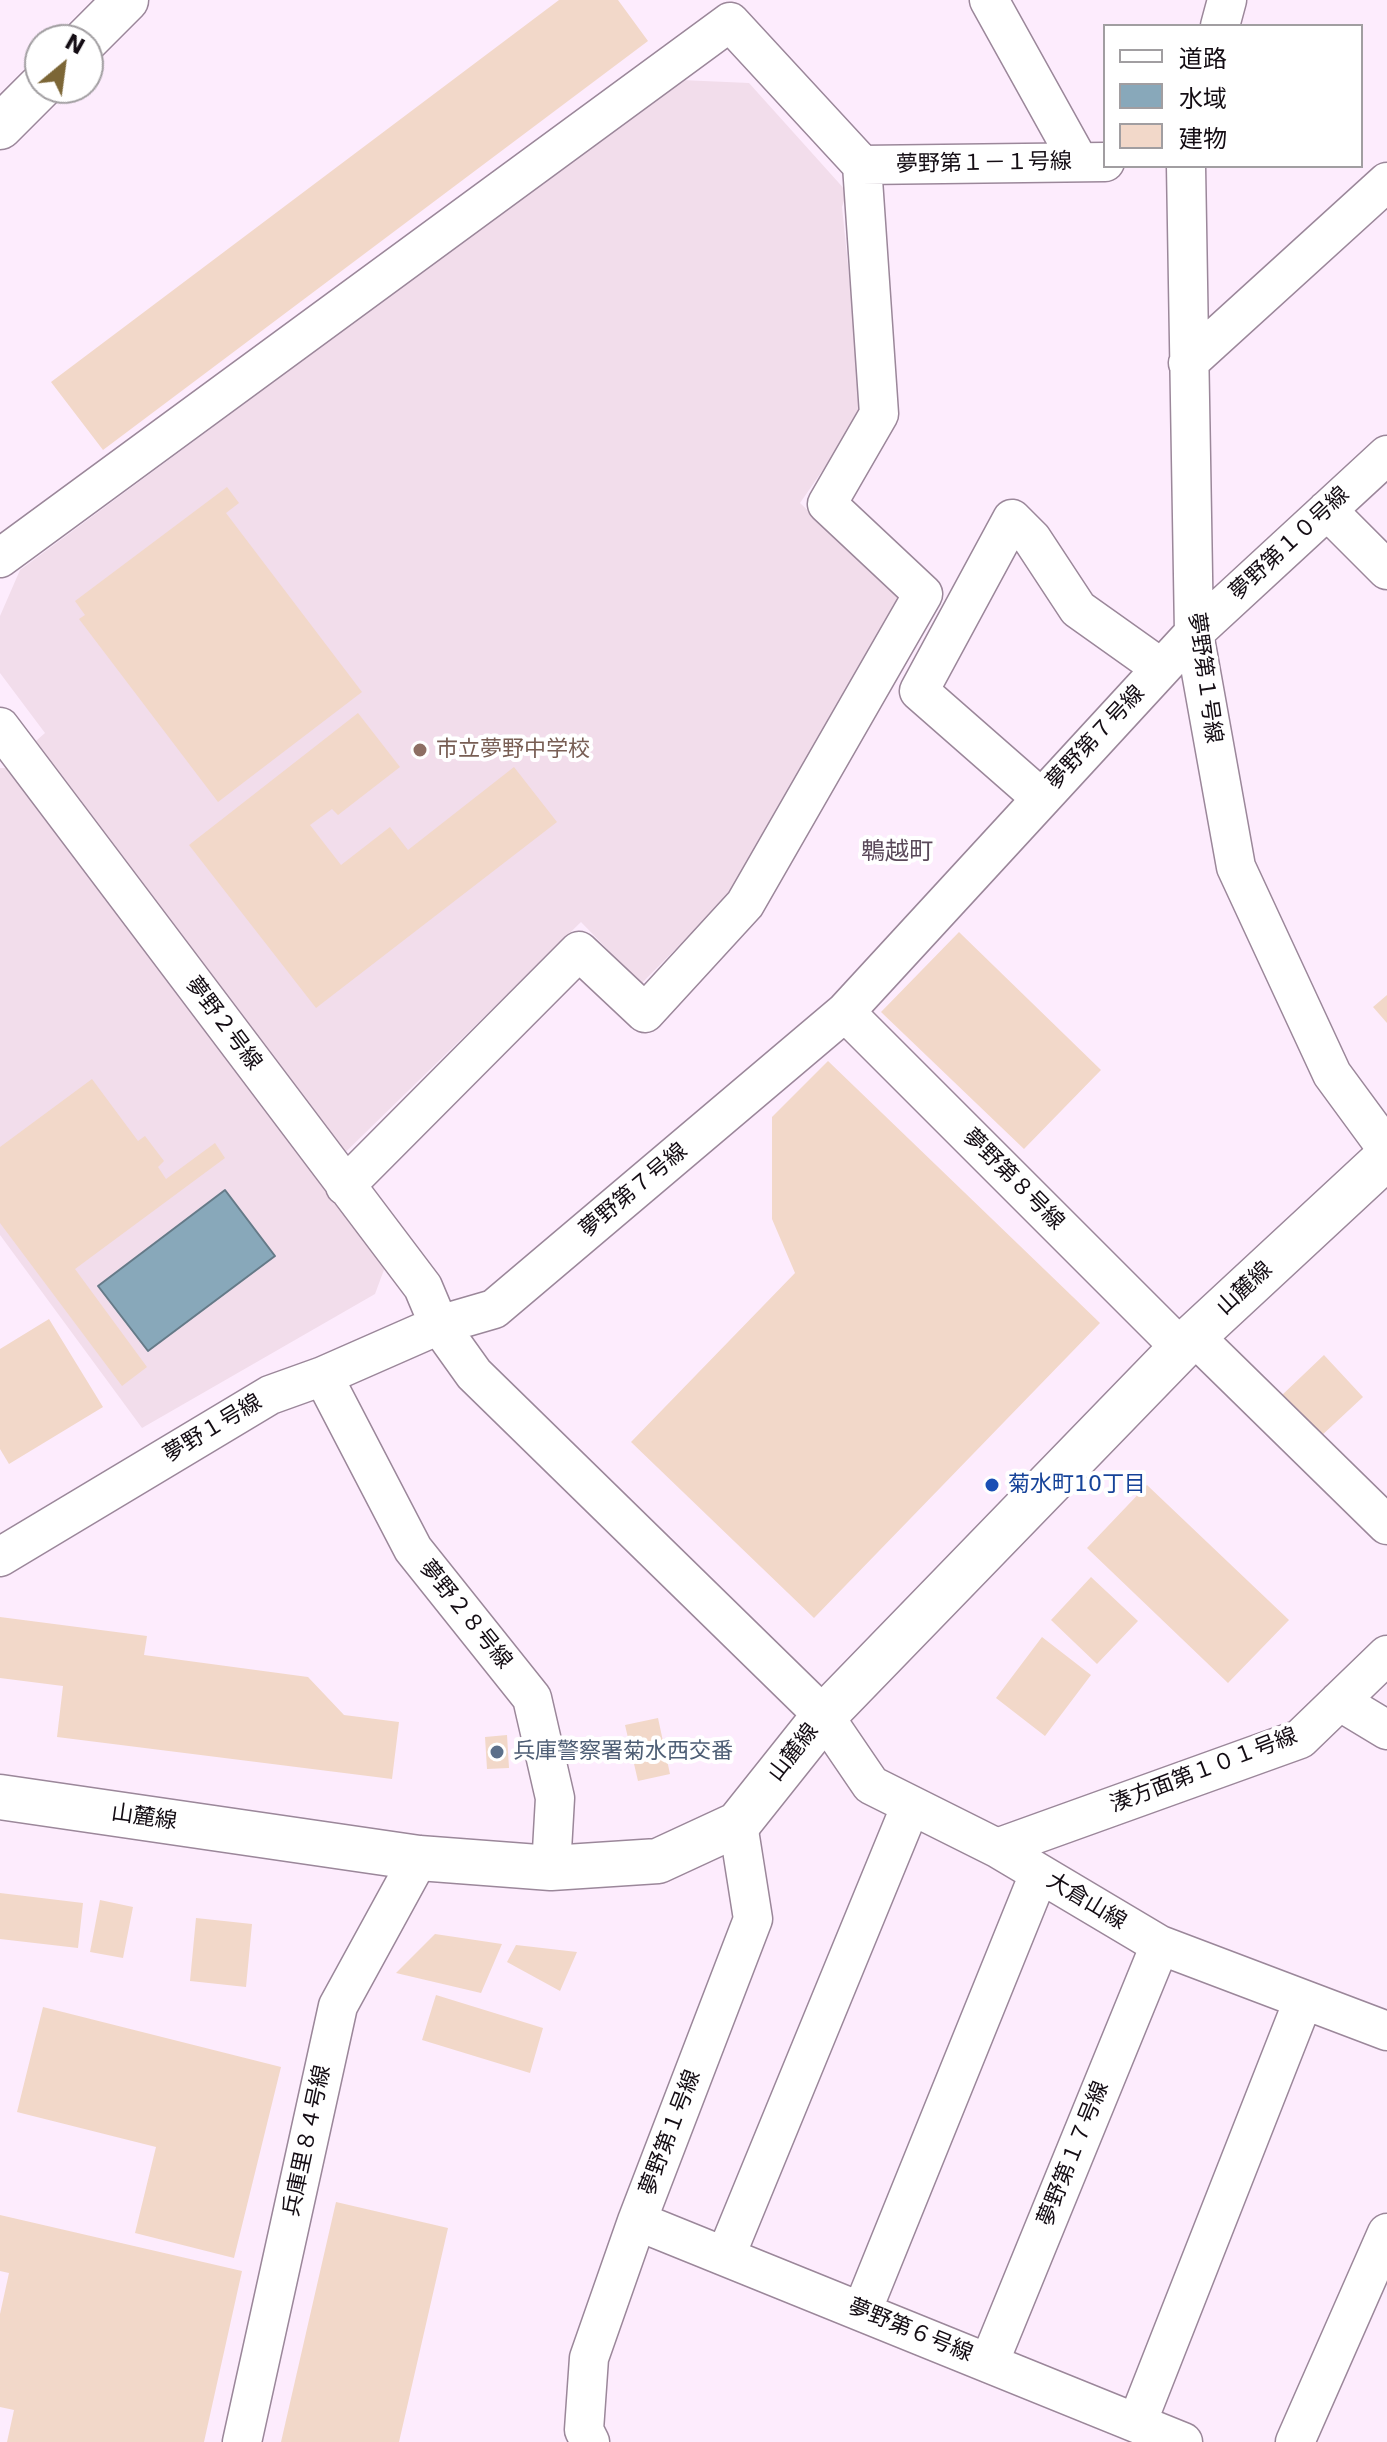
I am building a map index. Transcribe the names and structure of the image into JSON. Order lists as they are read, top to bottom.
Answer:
{
  "streets": {
    "main road": ["山麓線"],
    "street": [
      "夢野第１－１号線",
      "夢野第１０号線",
      "夢野第１号線",
      "夢野第７号線",
      "夢野２号線",
      "夢野第８号線",
      "夢野１号線",
      "夢野２８号線",
      "湊方面第１０１号線",
      "大倉山線",
      "兵庫里８４号線",
      "夢野第１７号線",
      "夢野第６号線"
    ]
  },
  "crossings": [
    ["夢野第１０号線", "夢野第１号線"],
    ["夢野第１０号線", "夢野第７号線"],
    ["夢野第１号線", "夢野第７号線"],
    ["夢野第１号線", "山麓線"],
    ["夢野第１号線", "夢野第６号線"],
    ["夢野第７号線", "夢野２号線"],
    ["夢野第７号線", "夢野第８号線"],
    ["夢野第７号線", "夢野１号線"],
    ["夢野２号線", "夢野１号線"],
    ["夢野第８号線", "山麓線"],
    ["山麓線", "夢野２８号線"],
    ["山麓線", "大倉山線"],
    ["山麓線", "兵庫里８４号線"],
    ["夢野１号線", "夢野２８号線"],
    ["湊方面第１０１号線", "大倉山線"],
    ["大倉山線", "夢野第１７号線"],
    ["夢野第１７号線", "夢野第６号線"]
  ],
  "districts": ["鵯越町"],
  "places": ["市立夢野中学校", "菊水町10丁目", "兵庫警察署菊水西交番"],
  "legend": ["道路", "水域", "建物"],
  "north": "top right"
}
